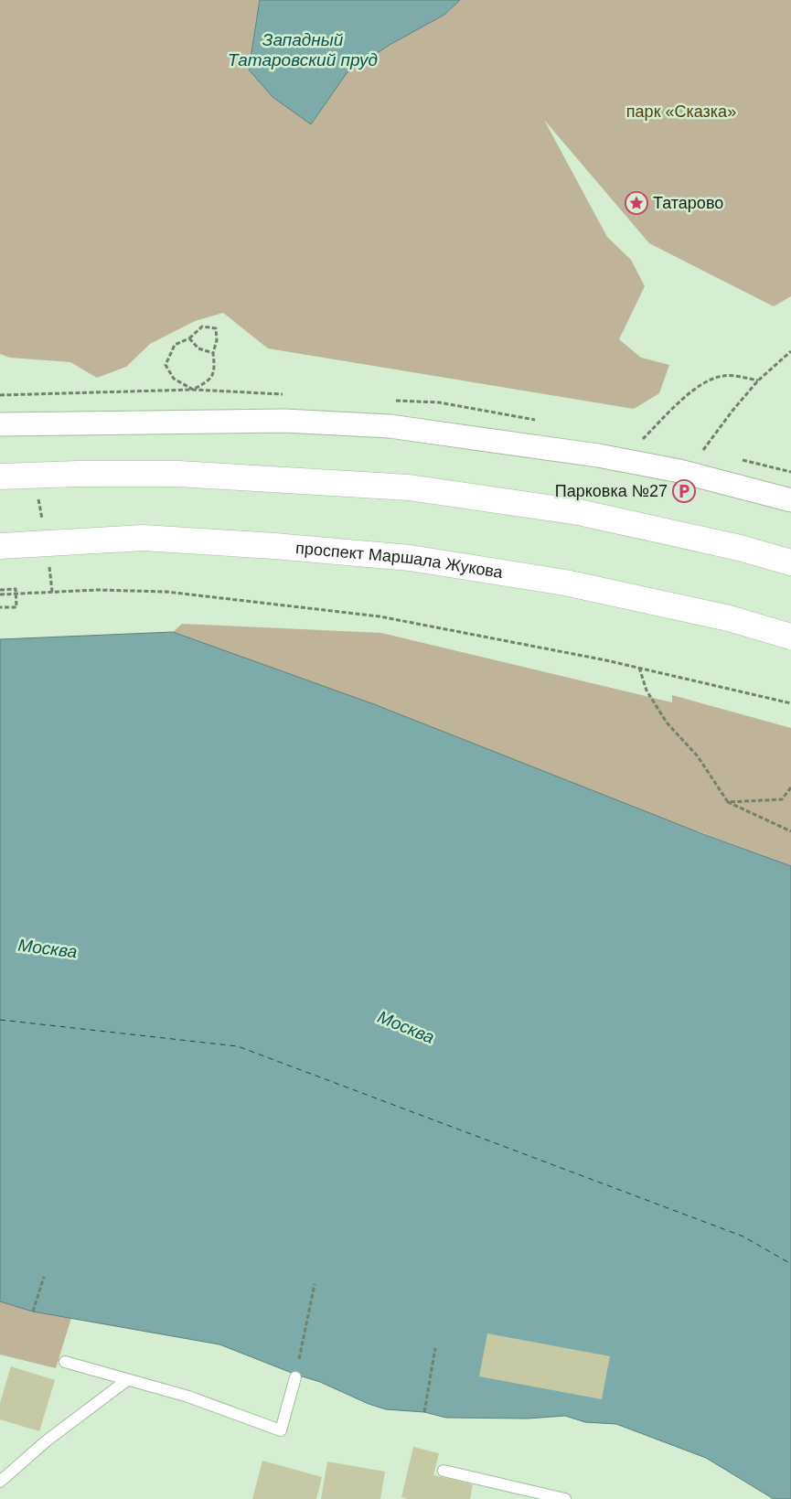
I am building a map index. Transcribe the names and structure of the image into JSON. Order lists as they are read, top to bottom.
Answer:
{
  "streets": {
    "main road": ["проспект Маршала Жукова"]
  },
  "water": ["Западный Татаровский пруд", "Москва"],
  "parks": ["парк «Сказка»"],
  "places": {
    "place": ["Татарово"],
    "parking": ["Парковка №27"]
  }
}
